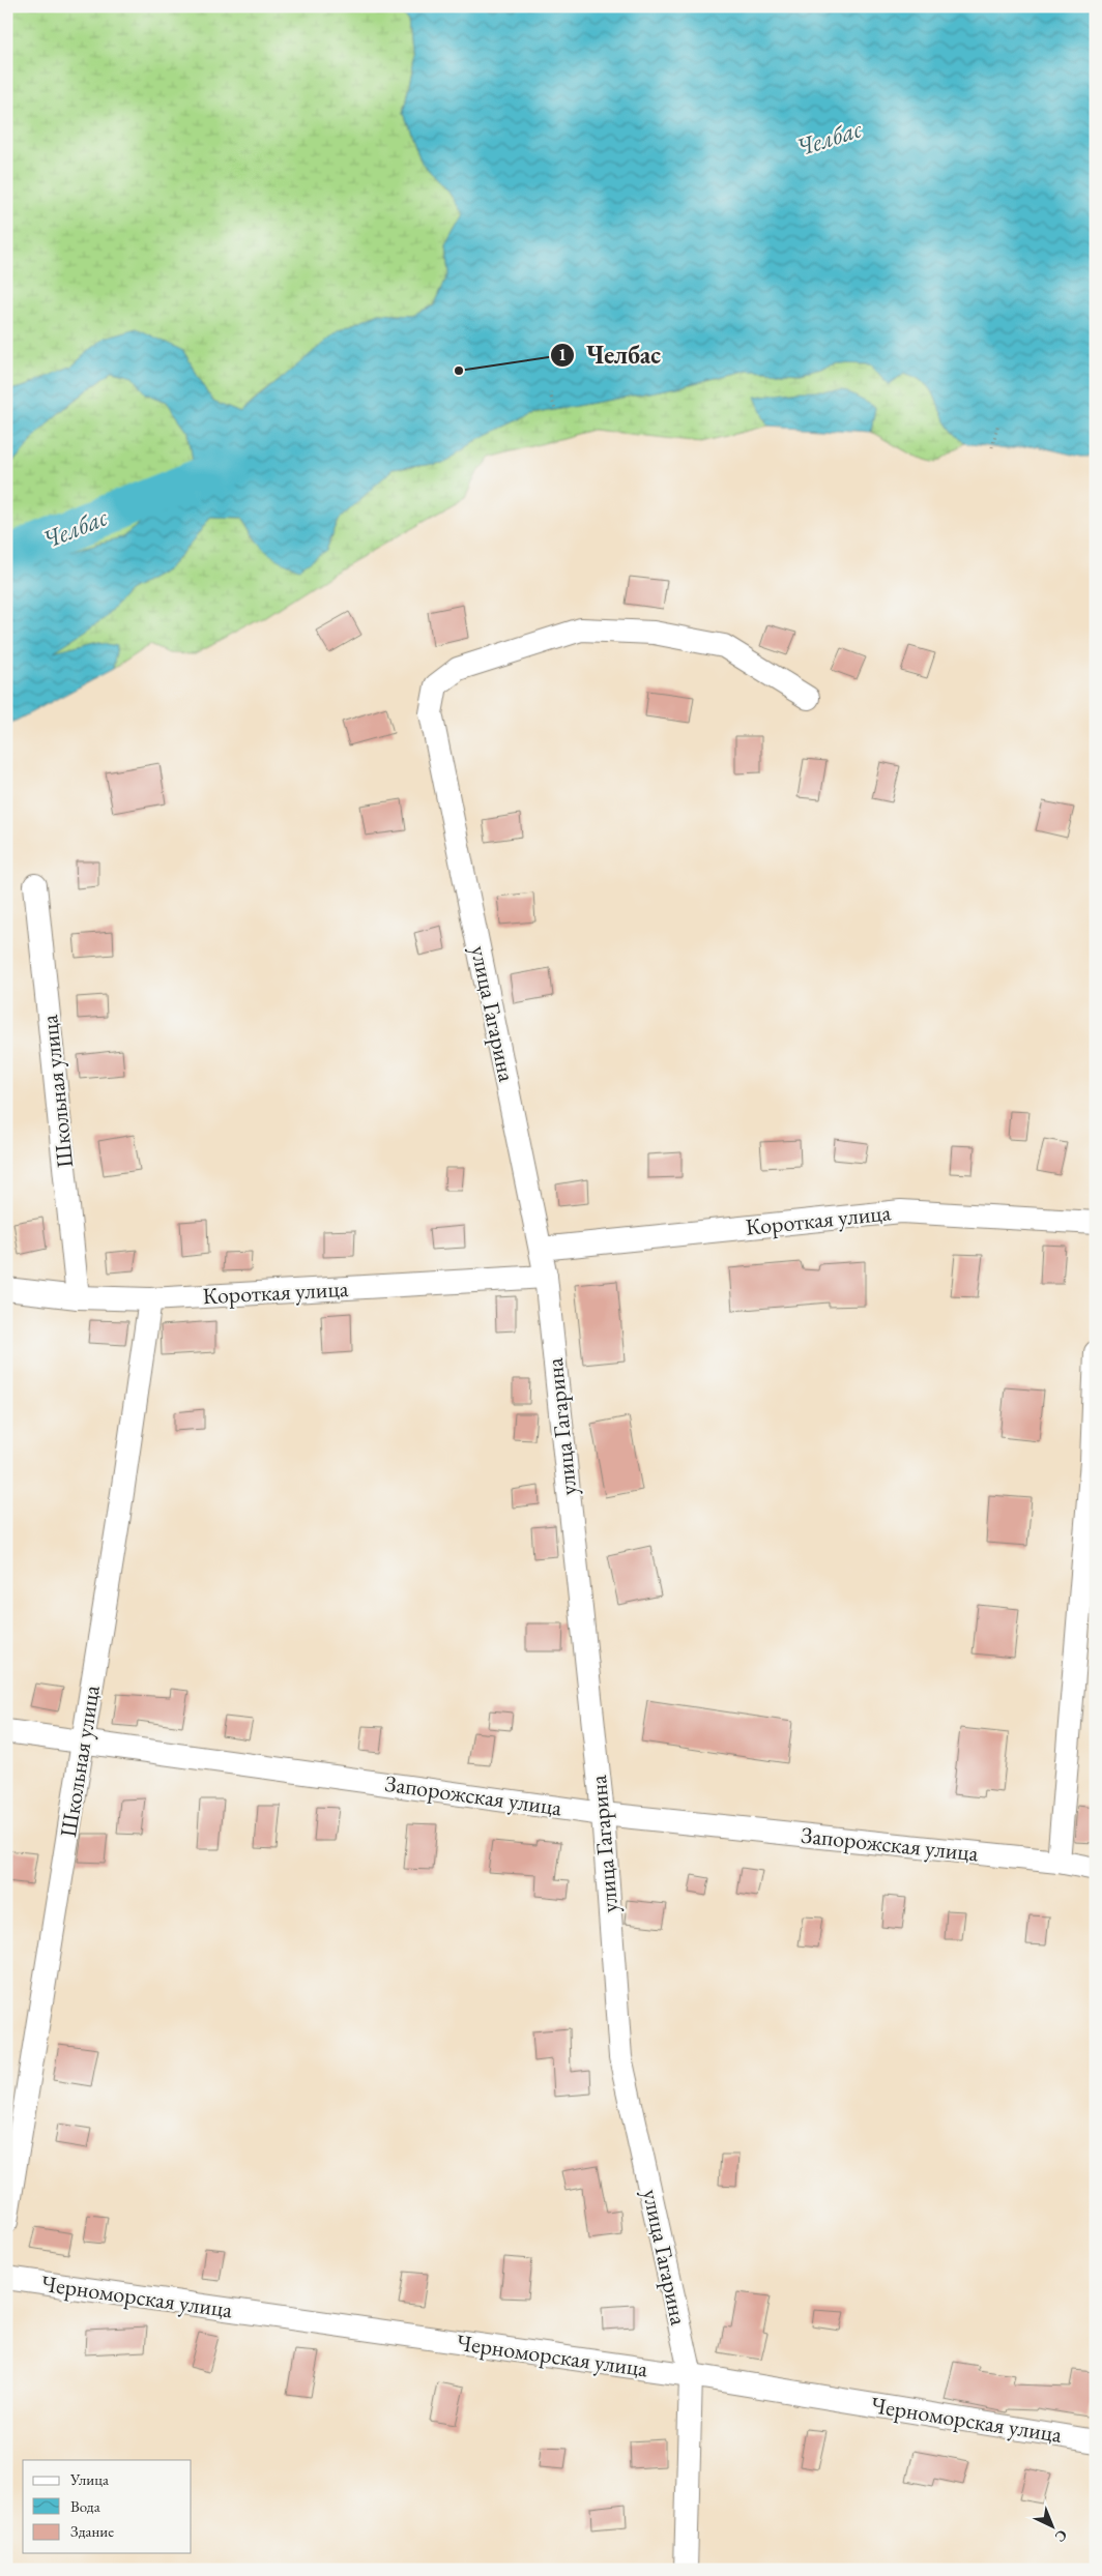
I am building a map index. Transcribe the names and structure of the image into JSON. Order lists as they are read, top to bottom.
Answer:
{
  "streets": {
    "street": [
      "улица Гагарина",
      "Школьная улица",
      "Короткая улица",
      "Запорожская улица",
      "Черноморская улица"
    ]
  },
  "crossings": [
    ["улица Гагарина", "Короткая улица"],
    ["улица Гагарина", "Запорожская улица"],
    ["улица Гагарина", "Черноморская улица"],
    ["Школьная улица", "Короткая улица"],
    ["Школьная улица", "Запорожская улица"]
  ],
  "water": ["Челбас"],
  "places": ["Челбас"],
  "legend": ["Улица", "Вода", "Здание"],
  "north": "bottom right"
}
